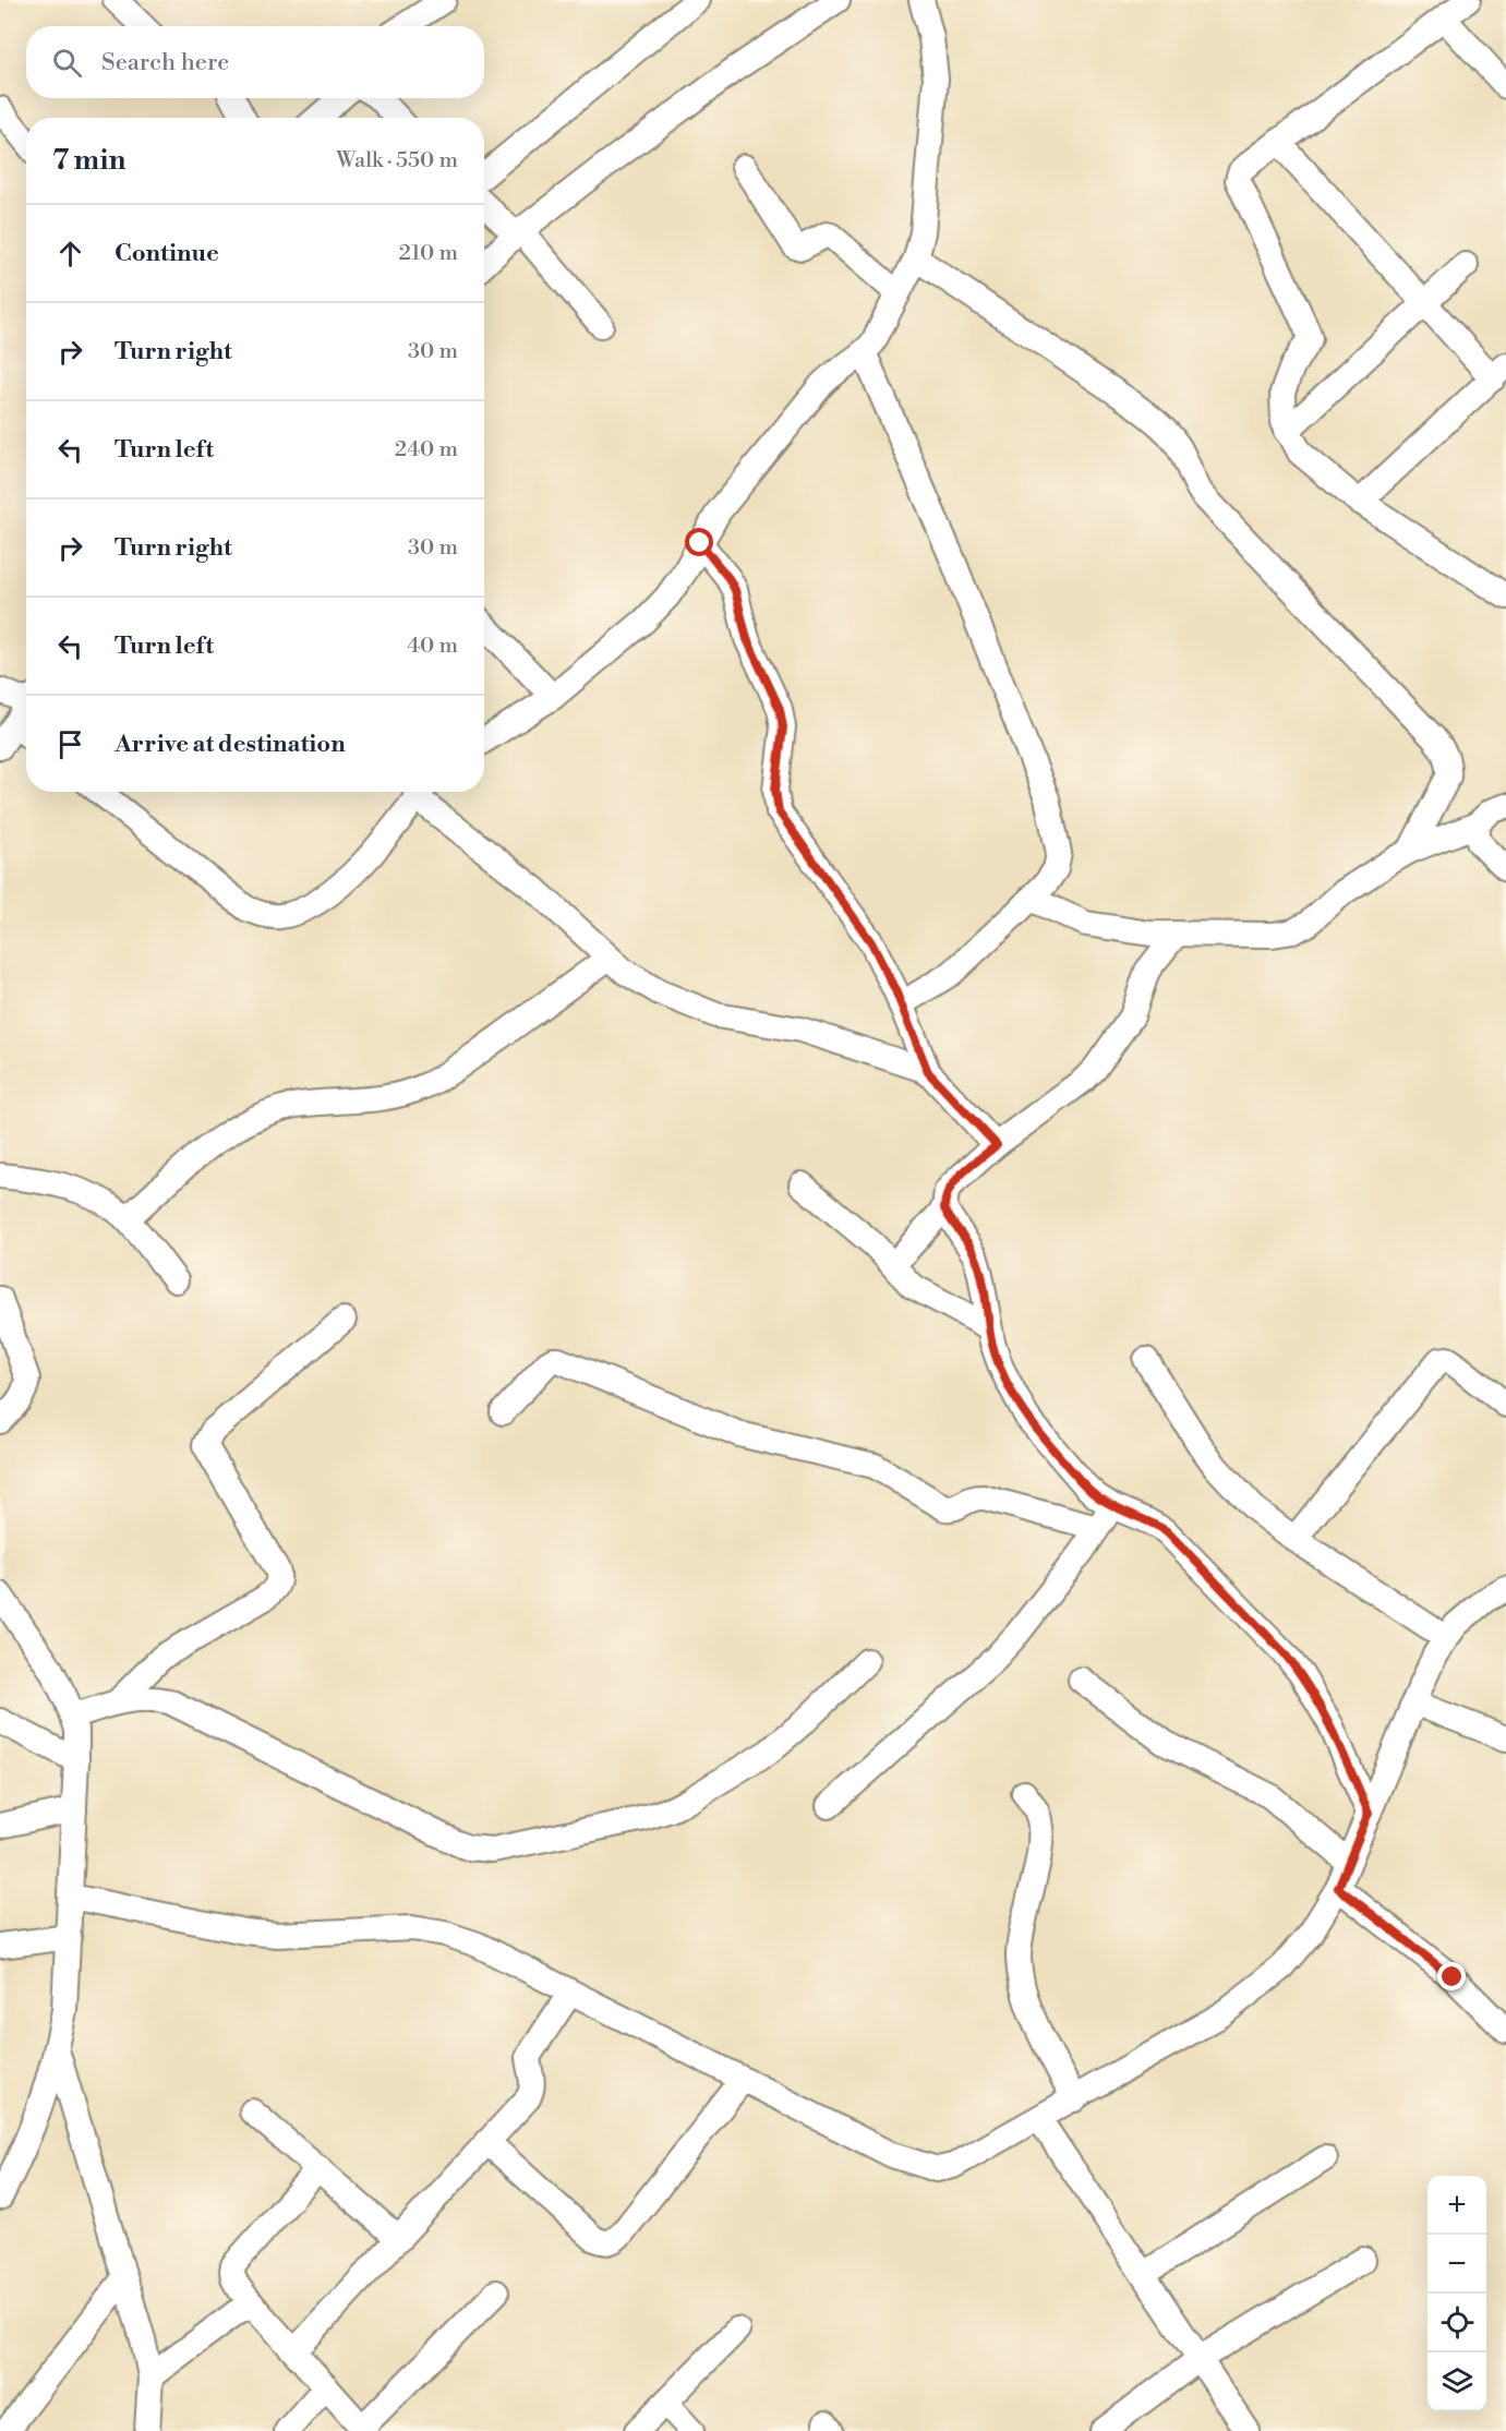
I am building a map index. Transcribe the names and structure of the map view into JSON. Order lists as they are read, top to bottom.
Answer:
{
  "page": {
    "search": "Search here",
    "heading": ["7 min", "Walk · 550 m"],
    "list": [
      ["Continue", "210 m"],
      ["Turn right", "30 m"],
      ["Turn left", "240 m"],
      ["Turn right", "30 m"],
      ["Turn left", "40 m"],
      "Arrive at destination"
    ],
    "map_buttons": ["+", "−"]
  }
}
